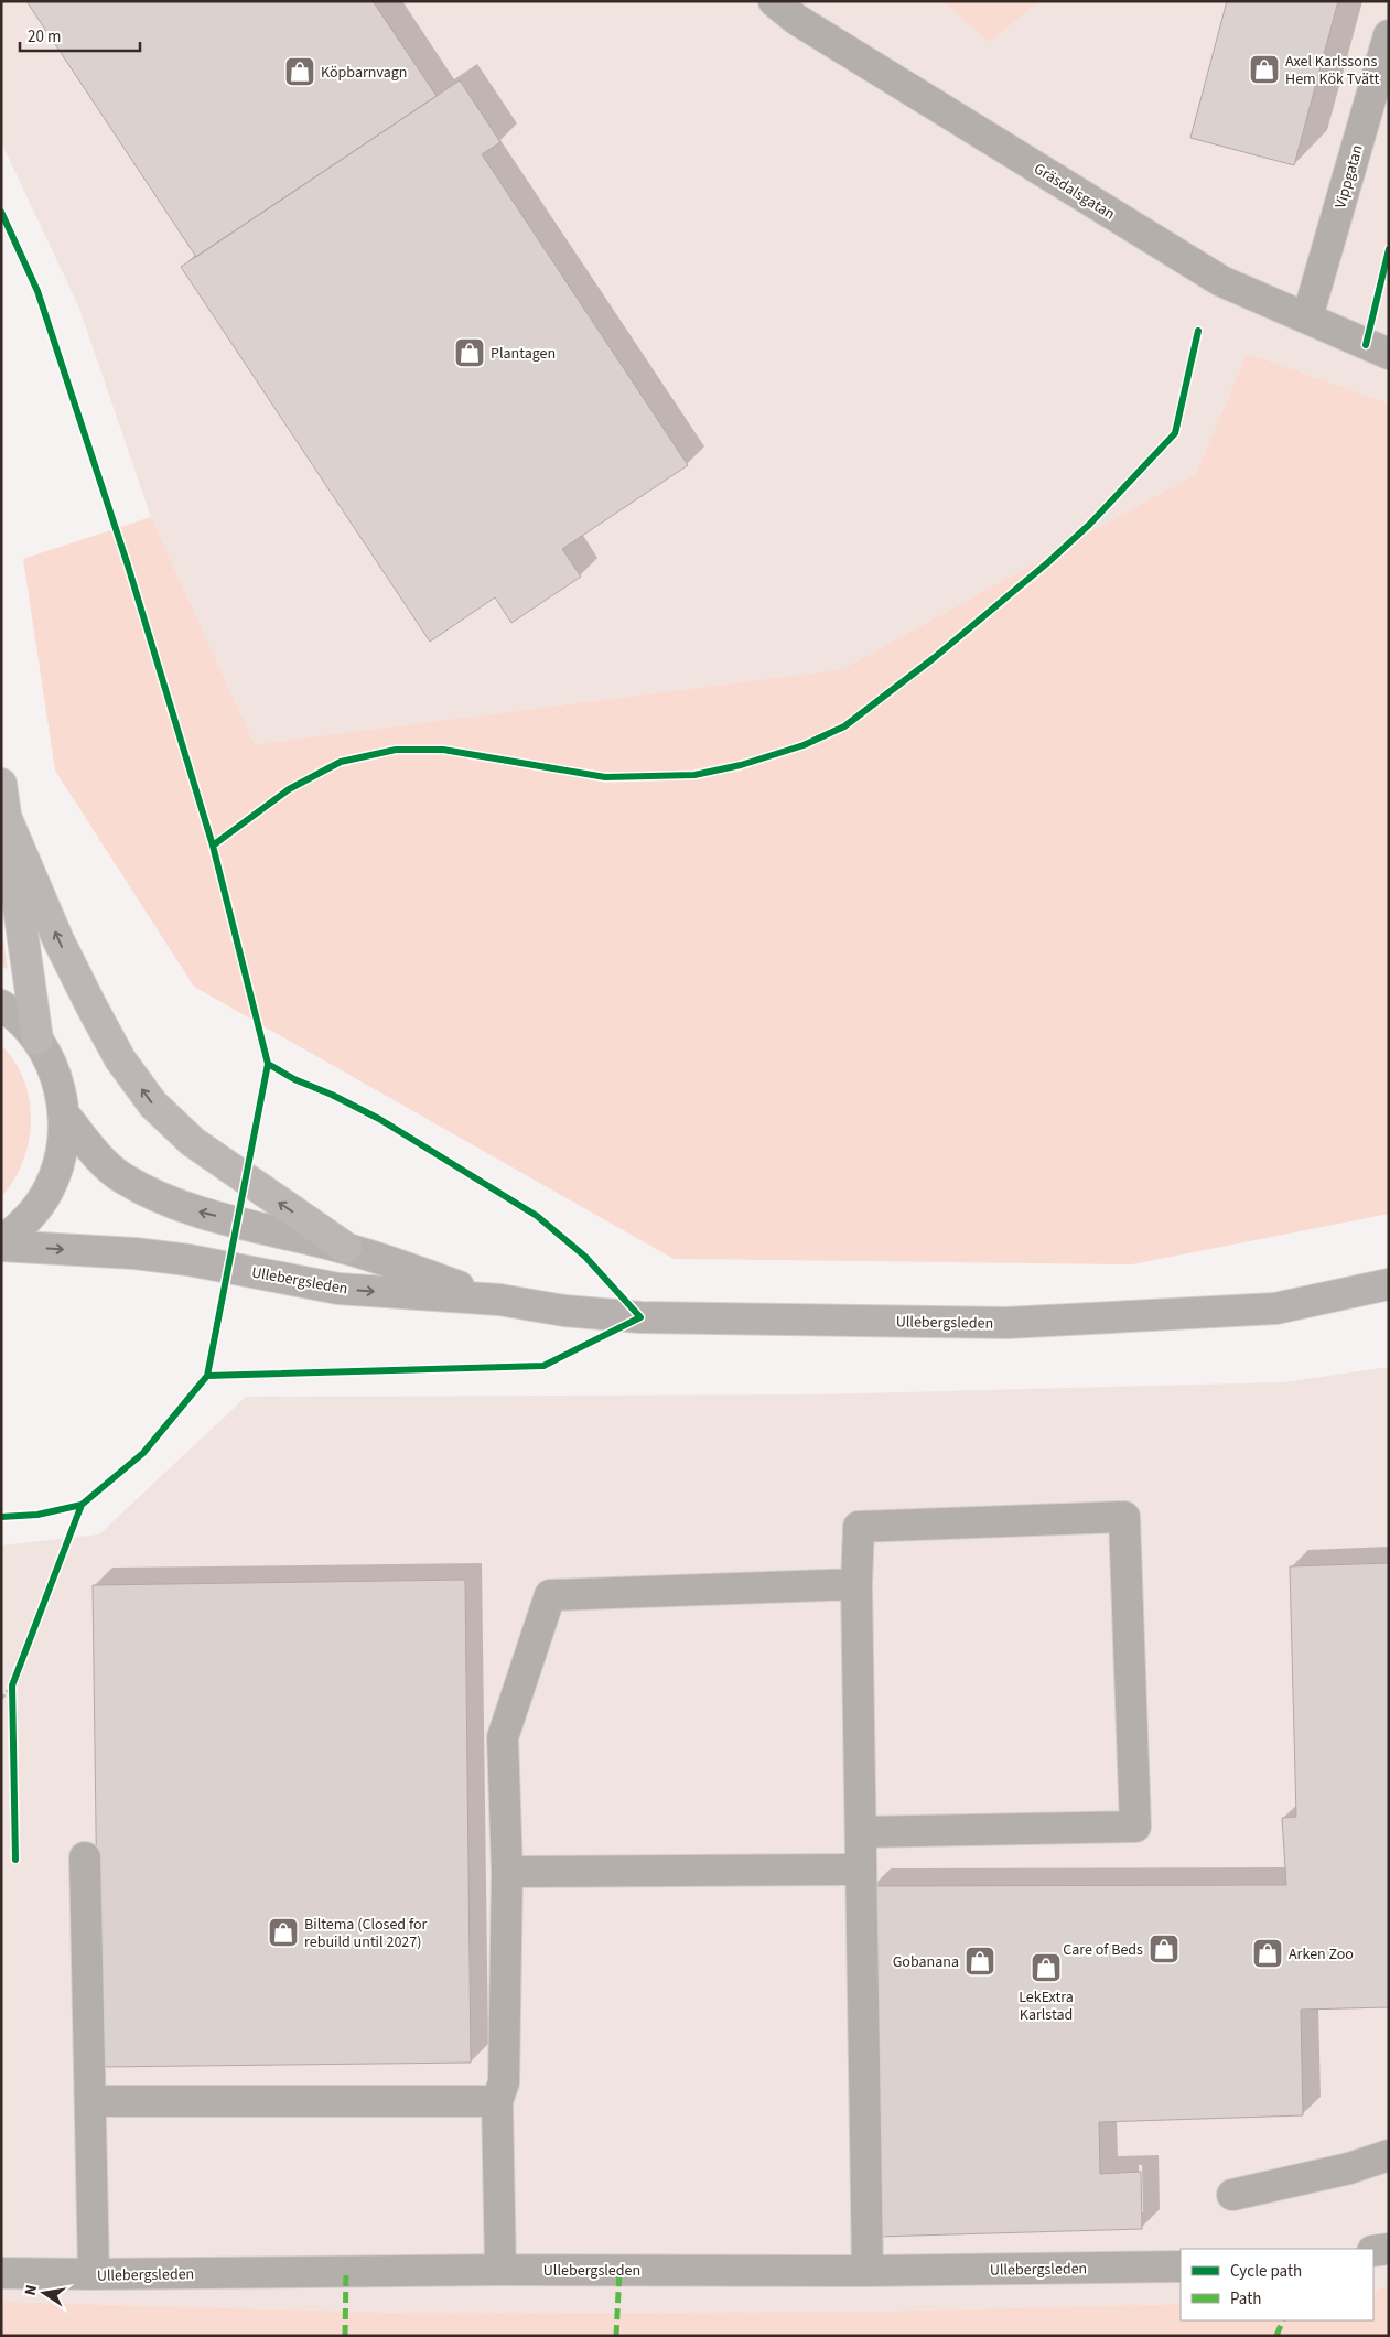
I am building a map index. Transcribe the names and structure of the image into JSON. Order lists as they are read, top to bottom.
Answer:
{
  "streets": {
    "main road": ["Ullebergsleden"],
    "street": ["Vippgatan", "Gräsdalsgatan"]
  },
  "crossings": [
    ["Vippgatan", "Gräsdalsgatan"]
  ],
  "places": {
    "shop": [
      "Axel Karlssons Hem Kök Tvätt",
      "Köpbarnvagn",
      "Plantagen",
      "Biltema (Closed for rebuild until 2027)",
      "Care of Beds",
      "Arken Zoo",
      "Gobanana",
      "LekExtra Karlstad"
    ]
  },
  "legend": ["Cycle path", "Path"],
  "scale_bar": "20 m",
  "north": "left"
}
